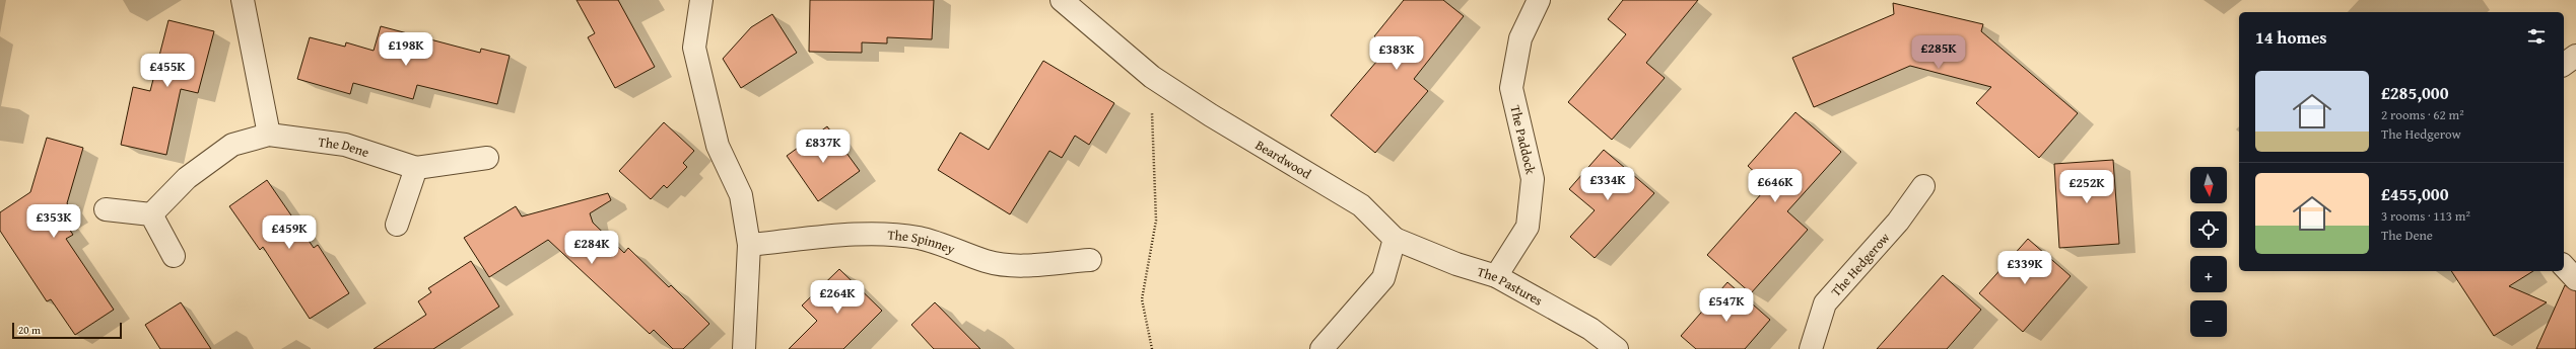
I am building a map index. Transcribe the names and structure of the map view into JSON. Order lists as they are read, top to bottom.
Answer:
{
  "streets": {
    "street": [
      "The Paddock",
      "The Dene",
      "Beardwood",
      "The Spinney",
      "The Hedgerow",
      "The Pastures"
    ]
  },
  "crossings": [
    ["The Paddock", "The Pastures"],
    ["Beardwood", "The Pastures"]
  ],
  "scale_bar": "20 m",
  "north": "bottom",
  "page": {
    "heading": "14 homes",
    "price": [
      "£198K",
      "£285K",
      "£383K",
      "£455K",
      "£837K",
      "£334K",
      "£646K",
      "£252K",
      "£353K",
      "£459K",
      "£284K",
      "£339K",
      "£264K",
      "£547K"
    ],
    "list": [
      {
        "name": "£285,000",
        "note": "2 rooms · 62 m² · The Hedgerow"
      },
      {
        "name": "£455,000",
        "note": "3 rooms · 113 m² · The Dene"
      }
    ],
    "map_buttons": ["+", "−"],
    "scale": "20 m"
  }
}
